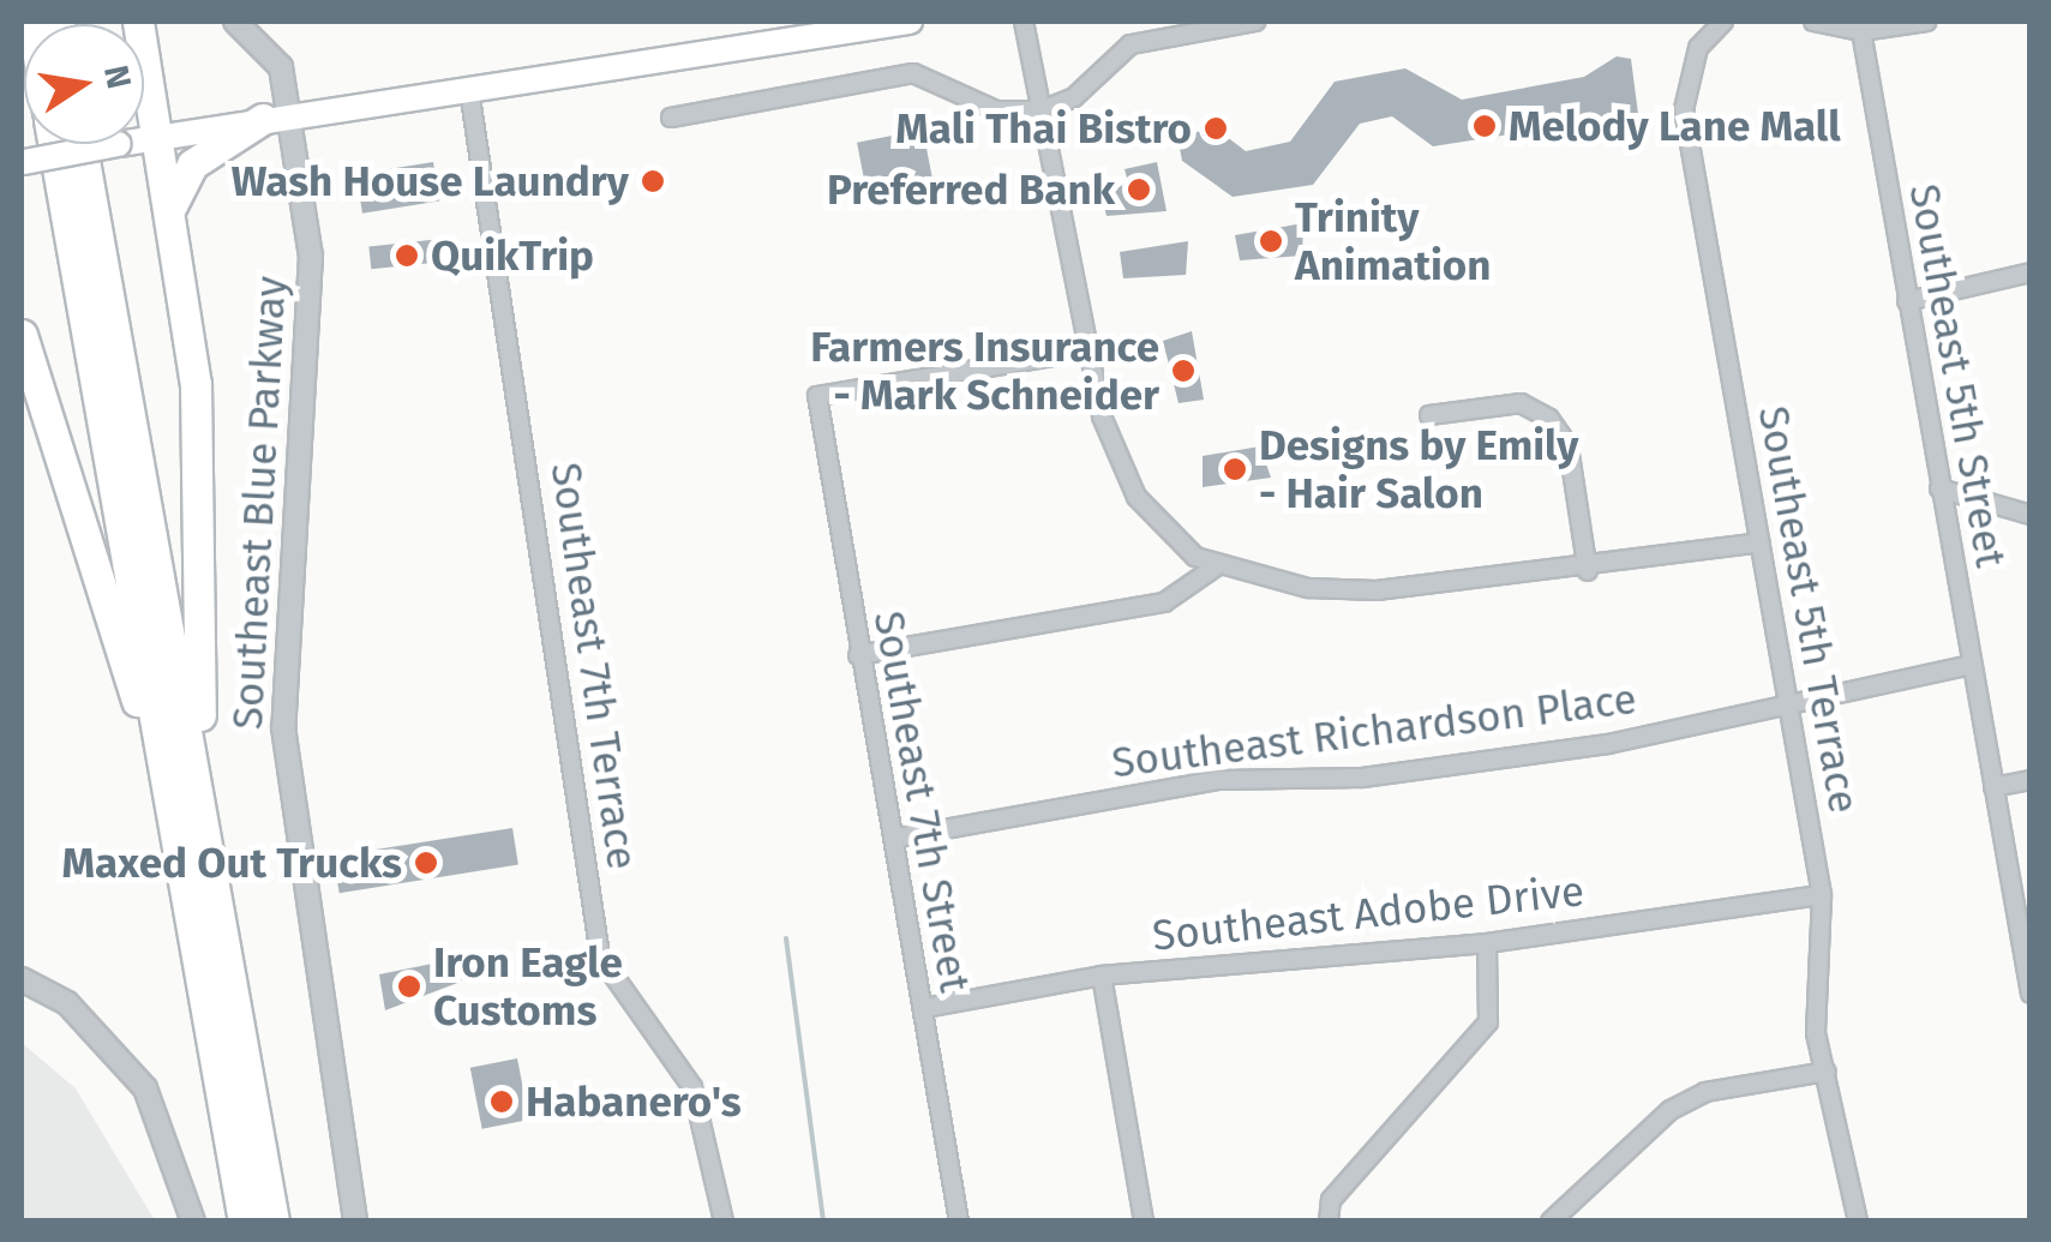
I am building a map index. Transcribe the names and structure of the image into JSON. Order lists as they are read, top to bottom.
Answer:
{
  "streets": {
    "street": [
      "Southeast 5th Street",
      "Southeast Blue Parkway",
      "Southeast 5th Terrace",
      "Southeast 7th Terrace",
      "Southeast Richardson Place",
      "Southeast 7th Street",
      "Southeast Adobe Drive"
    ]
  },
  "crossings": [
    ["Southeast 5th Street", "Southeast Richardson Place"],
    ["Southeast 5th Terrace", "Southeast Richardson Place"],
    ["Southeast 5th Terrace", "Southeast Adobe Drive"],
    ["Southeast Richardson Place", "Southeast 7th Street"],
    ["Southeast 7th Street", "Southeast Adobe Drive"]
  ],
  "places": [
    "Melody Lane Mall",
    "Mali Thai Bistro",
    "Wash House Laundry",
    "Preferred Bank",
    "Trinity Animation",
    "QuikTrip",
    "Farmers Insurance - Mark Schneider",
    "Designs by Emily - Hair Salon",
    "Maxed Out Trucks",
    "Iron Eagle Customs",
    "Habanero's"
  ],
  "north": "right"
}
